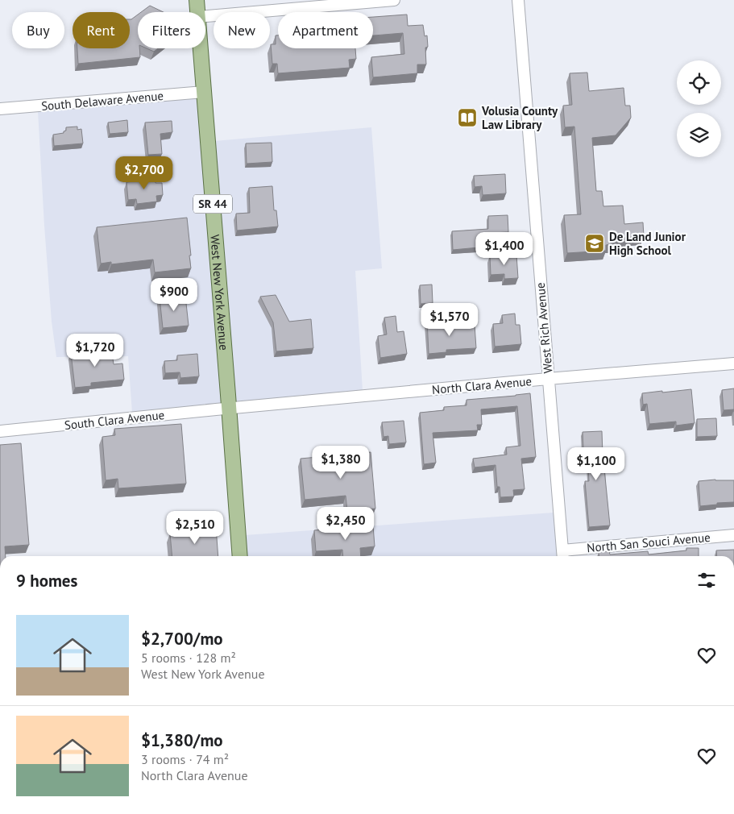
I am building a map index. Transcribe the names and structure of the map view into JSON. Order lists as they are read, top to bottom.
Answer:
{
  "streets": {
    "main road": ["SR 44", "West New York Avenue"],
    "street": [
      "South Delaware Avenue",
      "West Rich Avenue",
      "North Clara Avenue",
      "South Clara Avenue",
      "North San Souci Avenue"
    ]
  },
  "crossings": [
    ["South Delaware Avenue", "West New York Avenue"],
    ["West New York Avenue", "North Clara Avenue"],
    ["West New York Avenue", "South Clara Avenue"],
    ["West Rich Avenue", "North Clara Avenue"],
    ["West Rich Avenue", "North San Souci Avenue"],
    ["North Clara Avenue", "South Clara Avenue"]
  ],
  "places": {
    "library": ["Volusia County Law Library"],
    "school or university": ["De Land Junior High School"]
  },
  "page": {
    "chip": [
      "Buy",
      "Rent",
      "Filters",
      "New",
      "Apartment"
    ],
    "price": [
      "$2,700",
      "$1,400",
      "$900",
      "$1,570",
      "$1,720",
      "$1,380",
      "$1,100",
      "$2,450",
      "$2,510"
    ],
    "heading": "9 homes",
    "list": [
      {
        "name": "$2,700/mo",
        "note": "5 rooms · 128 m² · West New York Avenue"
      },
      {
        "name": "$1,380/mo",
        "note": "3 rooms · 74 m² · North Clara Avenue"
      }
    ]
  }
}
